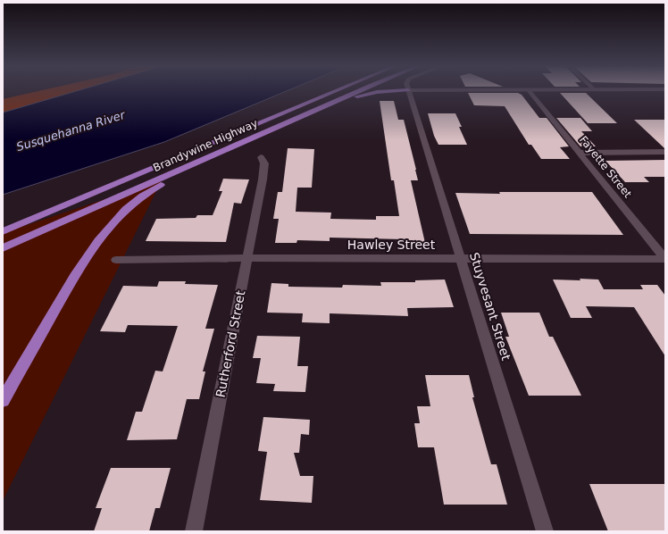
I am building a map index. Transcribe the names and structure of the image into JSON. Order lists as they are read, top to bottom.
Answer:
{
  "streets": {
    "main road": ["Brandywine Highway"],
    "street": [
      "Fayette Street",
      "Hawley Street",
      "Stuyvesant Street",
      "Rutherford Street"
    ]
  },
  "crossings": [
    ["Fayette Street", "Hawley Street"],
    ["Hawley Street", "Stuyvesant Street"],
    ["Hawley Street", "Rutherford Street"]
  ],
  "water": ["Susquehanna River"]
}
